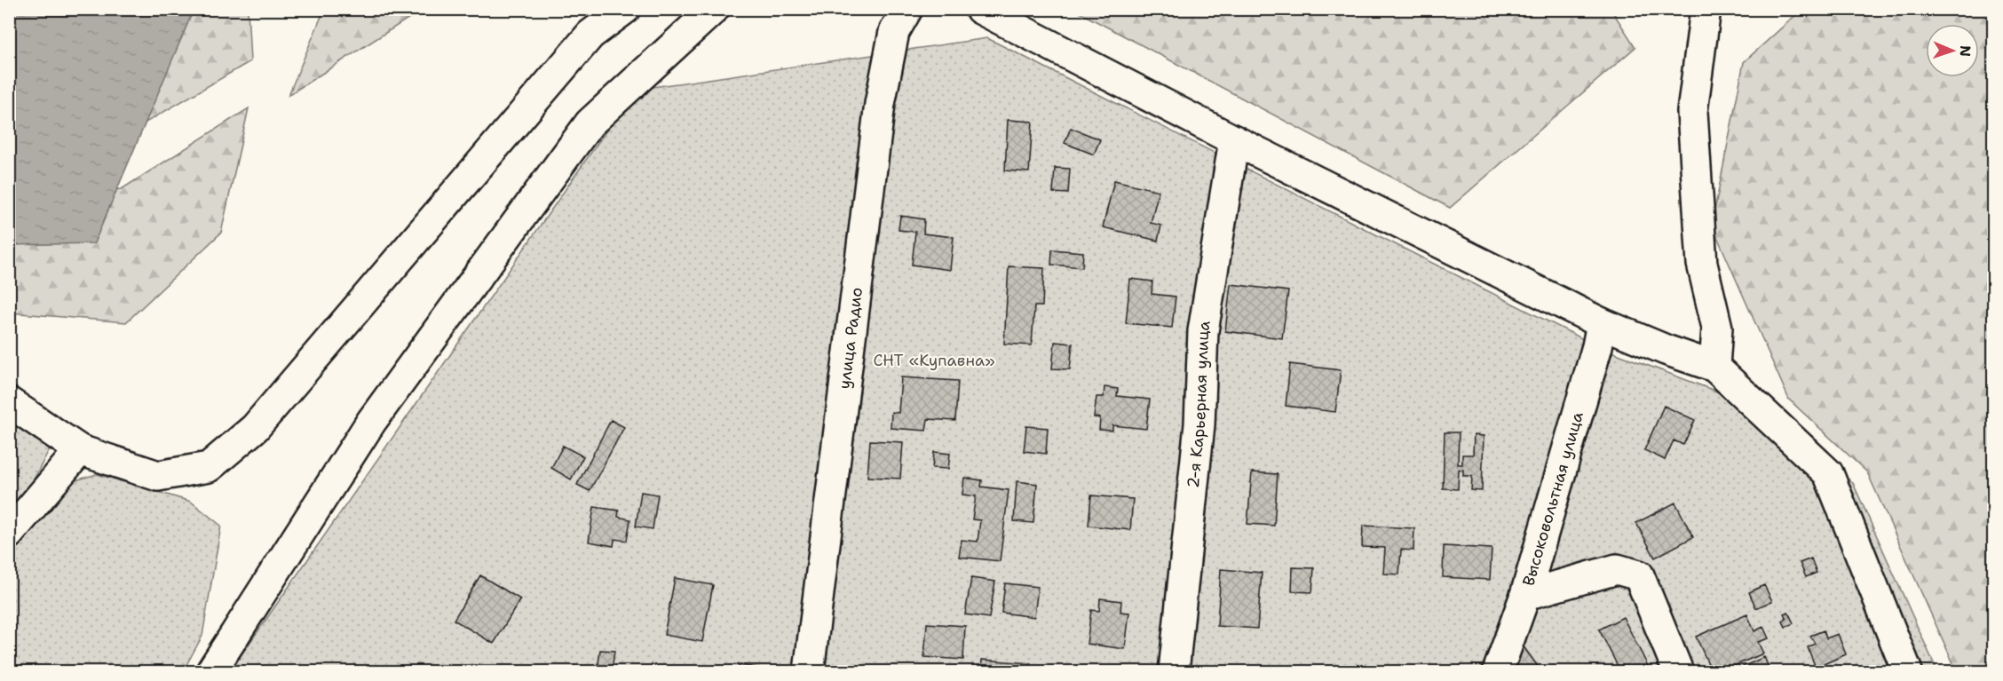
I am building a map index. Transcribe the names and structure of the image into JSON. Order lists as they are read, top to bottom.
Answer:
{
  "streets": {
    "street": ["улица Радио", "2-я Карьерная улица", "Высоковольтная улица"]
  },
  "parks": ["СНТ «Купавна»"],
  "north": "right"
}
